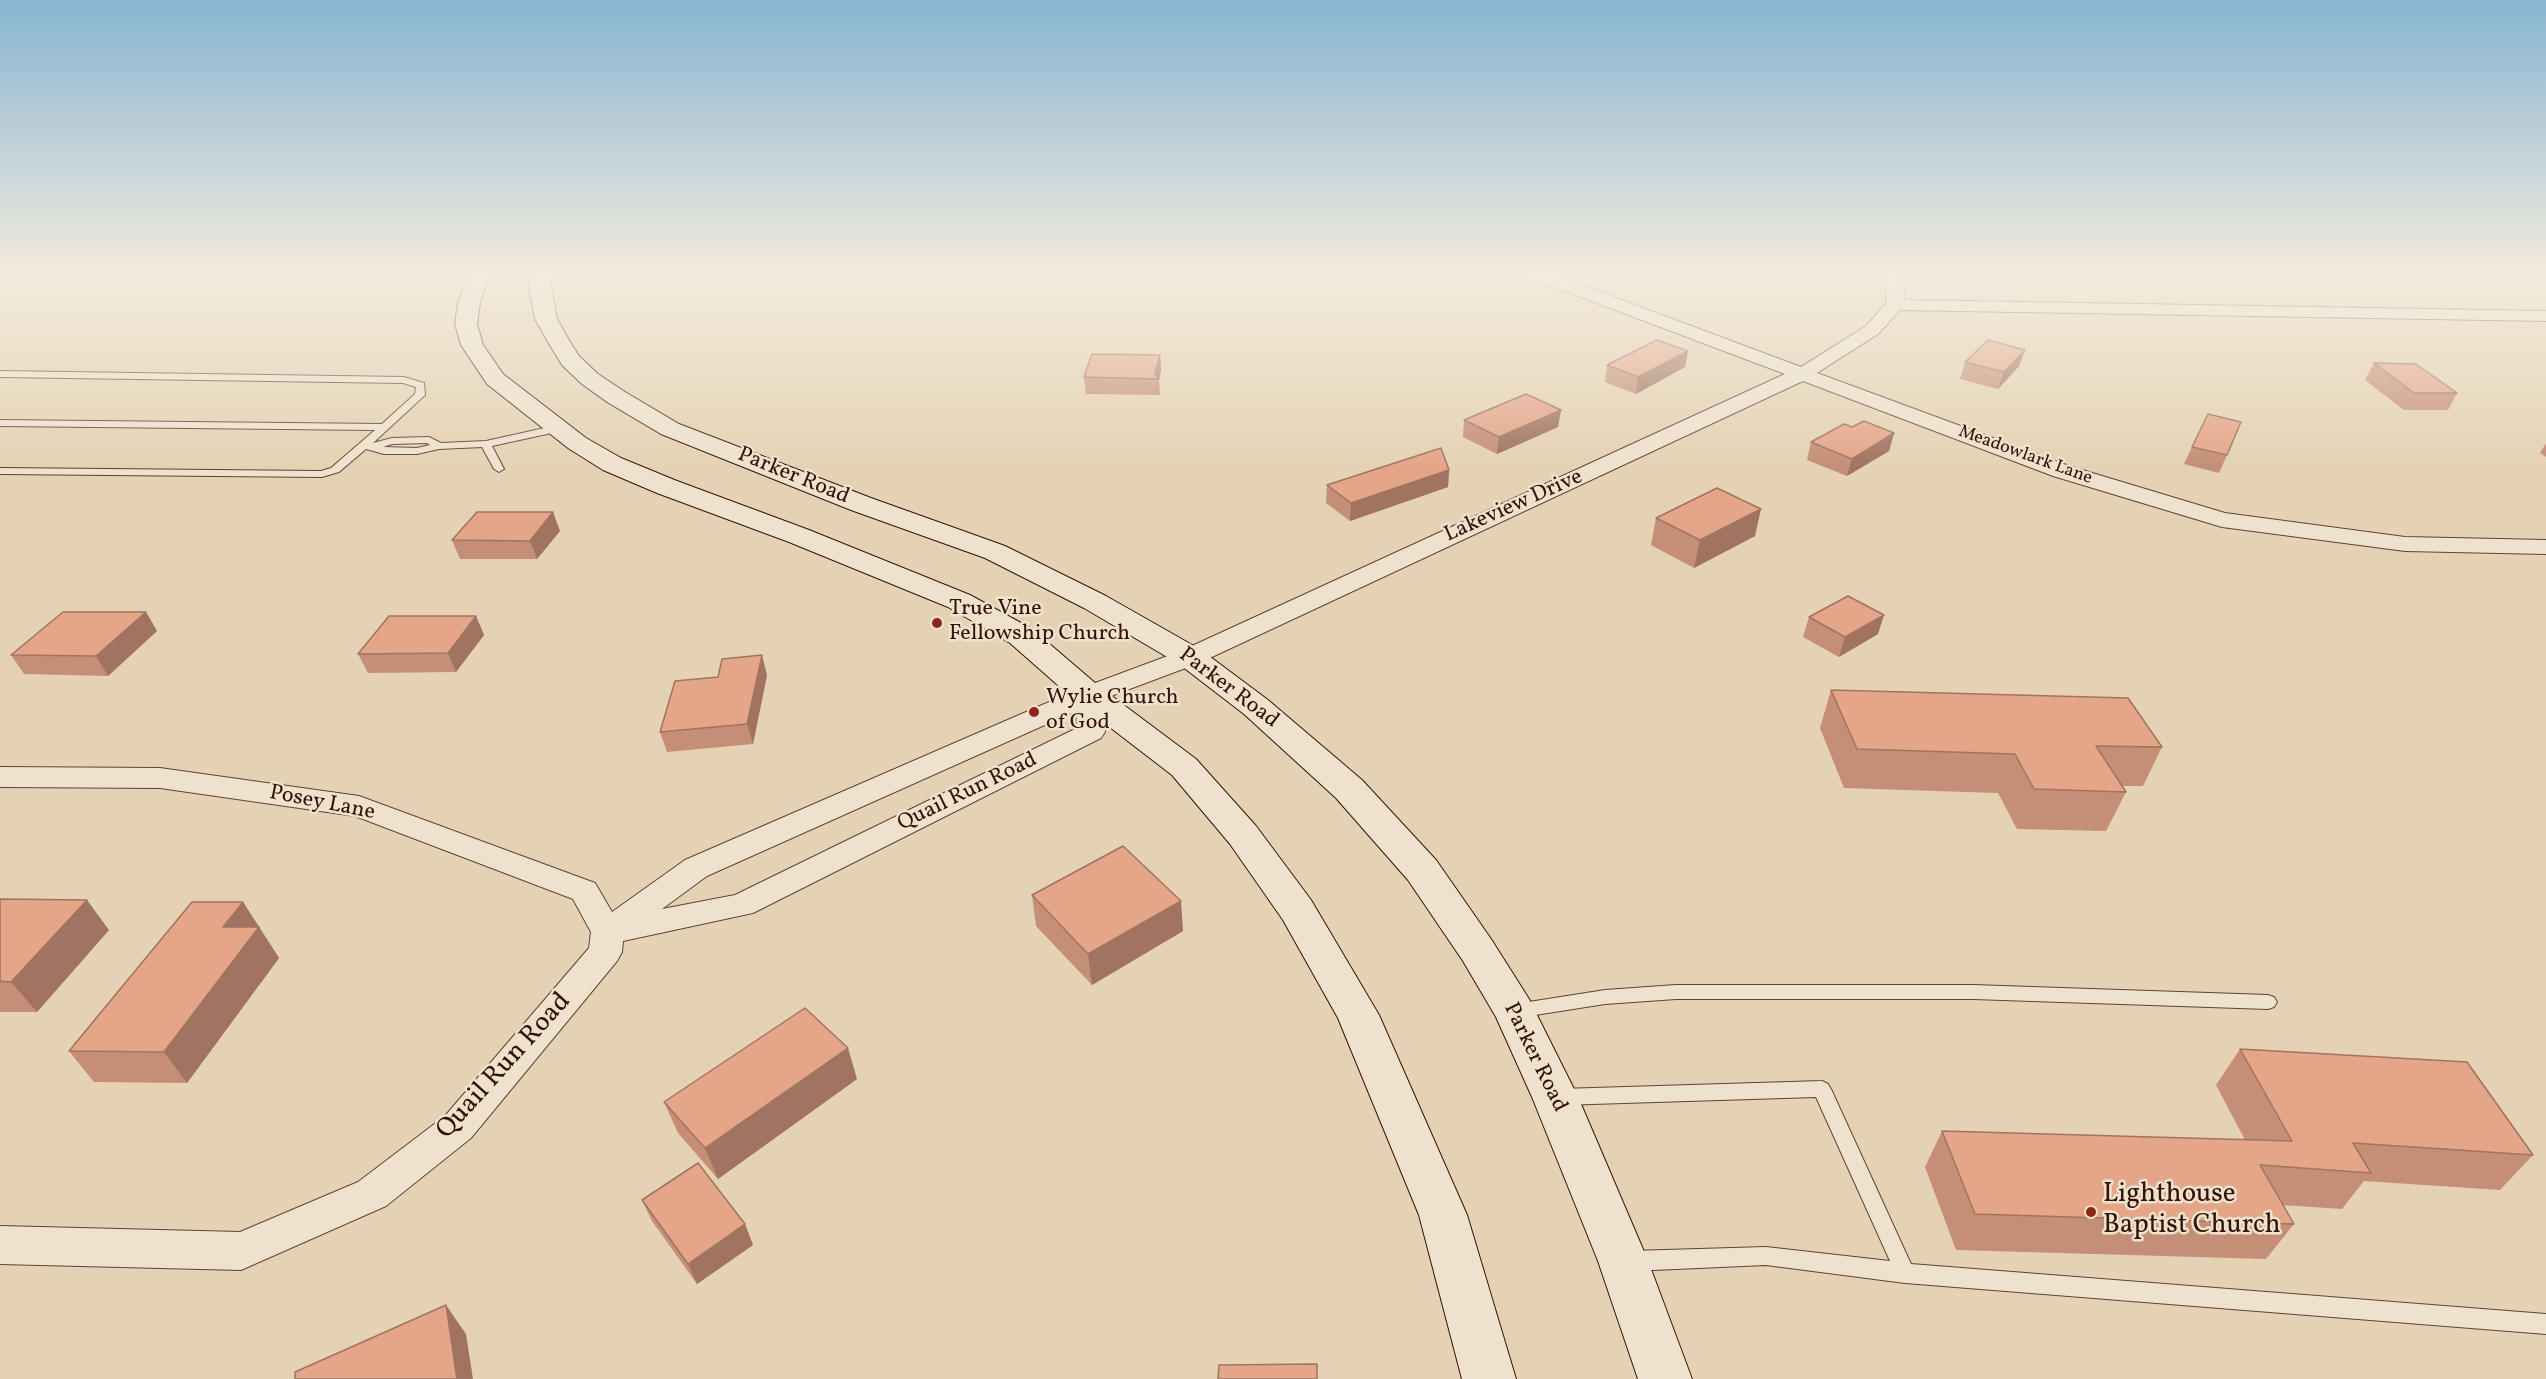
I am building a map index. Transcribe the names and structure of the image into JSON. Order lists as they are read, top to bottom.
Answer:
{
  "streets": {
    "main road": ["Parker Road"],
    "street": [
      "Meadowlark Lane",
      "Lakeview Drive",
      "Quail Run Road",
      "Posey Lane"
    ]
  },
  "crossings": [
    ["Meadowlark Lane", "Lakeview Drive"],
    ["Parker Road", "Lakeview Drive"],
    ["Lakeview Drive", "Quail Run Road"],
    ["Quail Run Road", "Posey Lane"]
  ],
  "places": ["True Vine Fellowship Church", "Wylie Church of God", "Lighthouse Baptist Church"]
}
